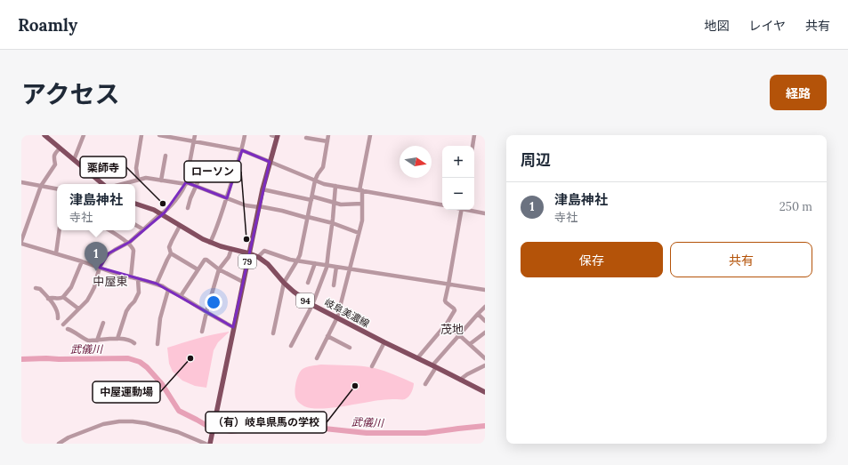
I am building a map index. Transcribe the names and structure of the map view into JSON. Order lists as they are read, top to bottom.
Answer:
{
  "streets": {
    "main road": ["79", "94", "岐阜美濃線"]
  },
  "crossings": [
    ["79", "岐阜美濃線"]
  ],
  "districts": ["中屋東", "茂地"],
  "water": ["武儀川"],
  "places": [
    "薬師寺",
    "ローソン",
    "中屋運動場",
    "（有）岐阜県馬の学校"
  ],
  "north": "right",
  "page": {
    "header": "Roamly",
    "nav": ["地図", "レイヤ", "共有"],
    "title": "アクセス",
    "buttons": [
      "経路",
      ["保存", "共有"]
    ],
    "heading": "周辺",
    "map_buttons": ["+", "−"],
    "list": [
      {
        "mark": "1",
        "name": "津島神社",
        "note": "寺社",
        "value": "250 m"
      }
    ],
    "popup": ["津島神社", "寺社"],
    "pins": "1"
  }
}
